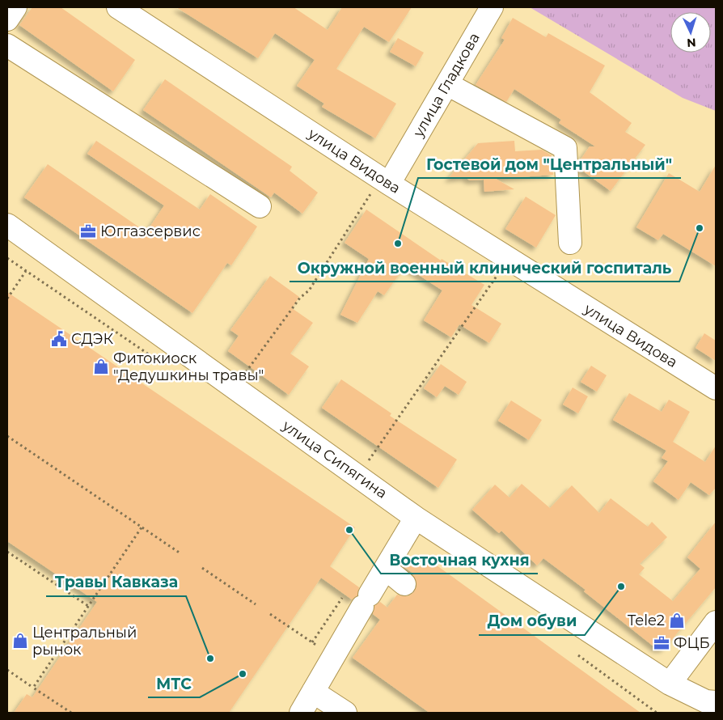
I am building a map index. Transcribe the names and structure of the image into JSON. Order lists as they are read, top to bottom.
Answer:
{
  "streets": {
    "street": ["улица Гладкова", "улица Видова", "улица Сипягина"]
  },
  "crossings": [
    ["улица Гладкова", "улица Видова"]
  ],
  "places": {
    "other": [
      "Окружной военный клинический госпиталь",
      "Гостевой дом \"Центральный\"",
      "Восточная кухня",
      "Дом обуви",
      "Травы Кавказа",
      "МТС"
    ],
    "office": ["Юггазсервис", "ФЦБ"],
    "public building": ["СДЭК"],
    "shop": ["Фитокиоск \"Дедушкины травы\"", "Tele2", "Центральный рынок"]
  },
  "north": "bottom"
}
